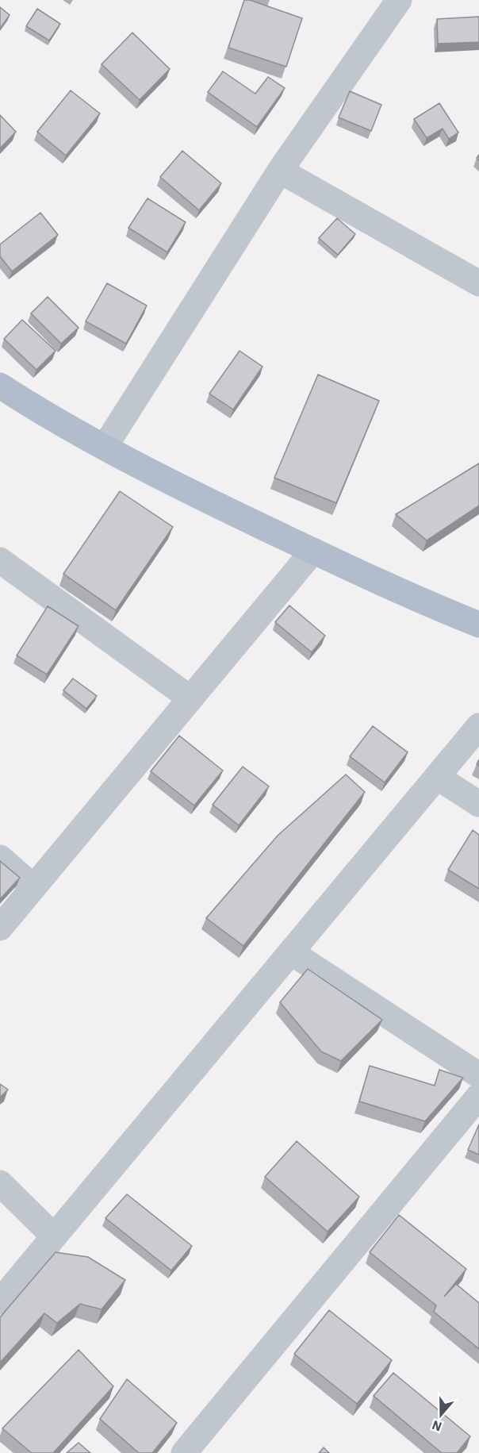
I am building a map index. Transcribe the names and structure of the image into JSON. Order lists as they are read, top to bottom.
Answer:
{
  "north": "bottom"
}
